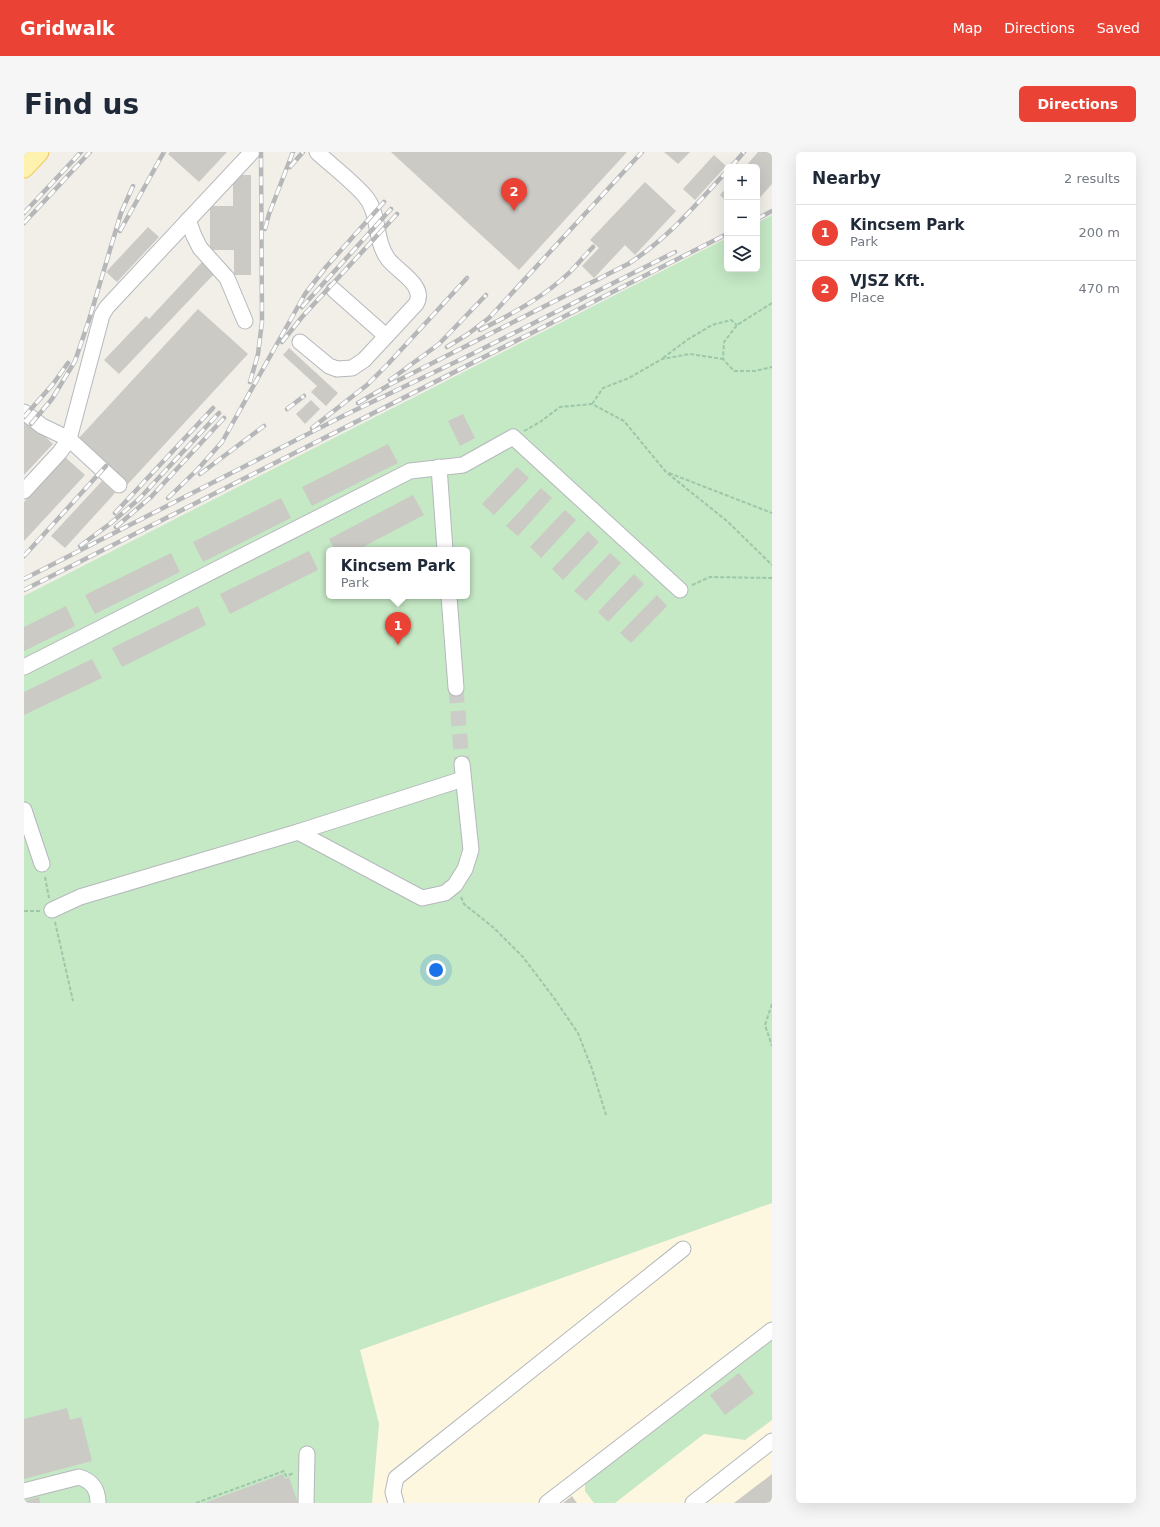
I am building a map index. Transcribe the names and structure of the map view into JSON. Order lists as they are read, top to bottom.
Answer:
{
  "page": {
    "header": "Gridwalk",
    "nav": ["Map", "Directions", "Saved"],
    "buttons": "Directions",
    "title": "Find us",
    "heading": ["Nearby", "2 results"],
    "map_buttons": ["+", "−"],
    "pins": ["2", "1"],
    "list": [
      {
        "mark": "1",
        "name": "Kincsem Park",
        "note": "Park",
        "value": "200 m"
      },
      {
        "mark": "2",
        "name": "VJSZ Kft.",
        "note": "Place",
        "value": "470 m"
      }
    ],
    "popup": ["Kincsem Park", "Park"]
  }
}
